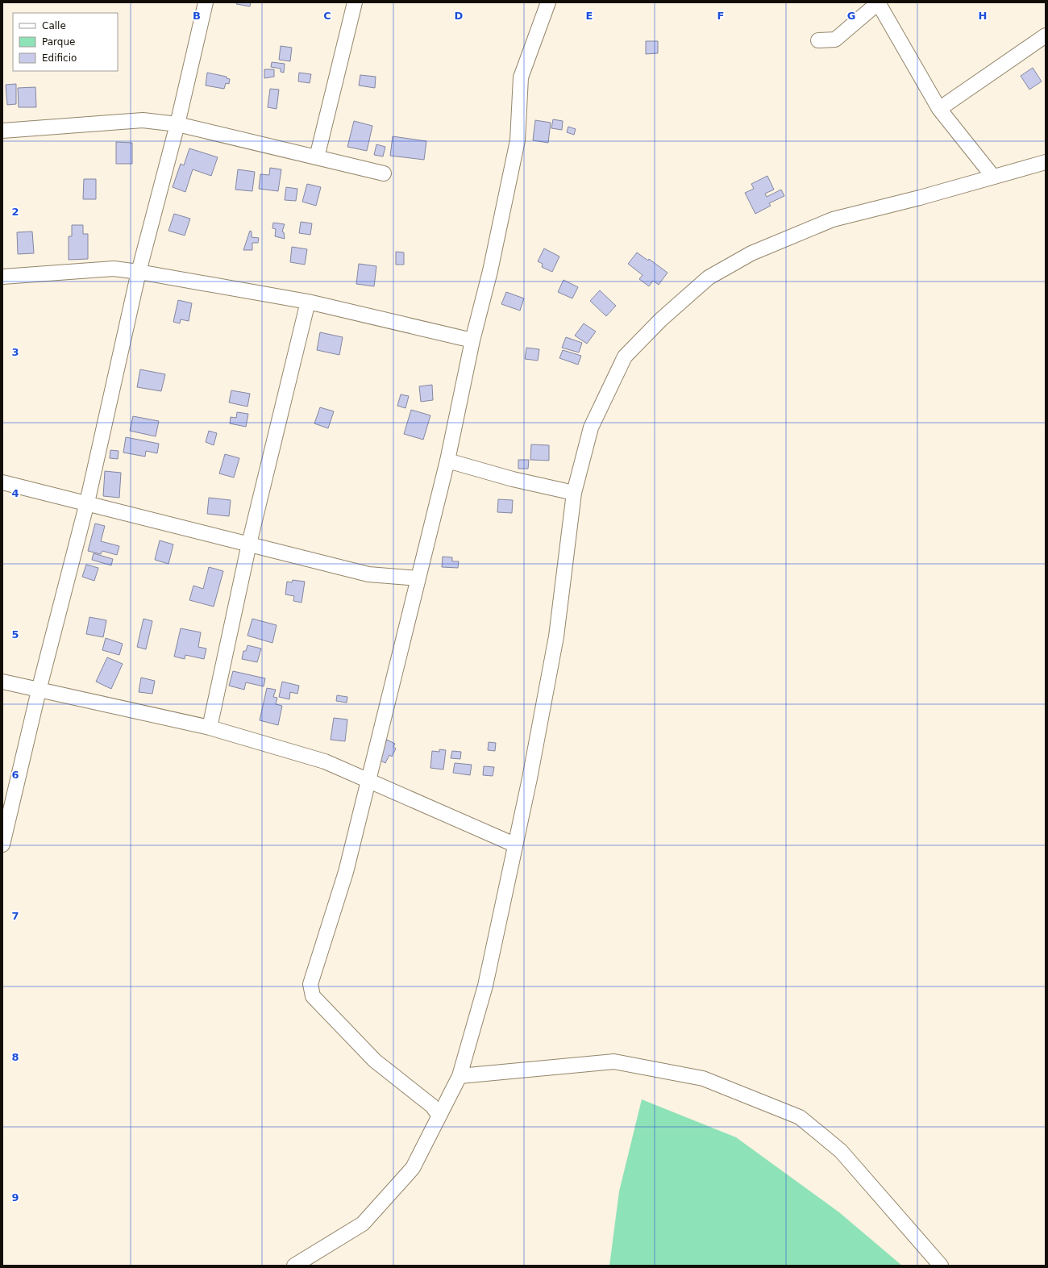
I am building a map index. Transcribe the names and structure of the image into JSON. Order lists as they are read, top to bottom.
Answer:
{
  "legend": ["Calle", "Parque", "Edificio"],
  "grid": {
    "columns": [
      "B",
      "C",
      "D",
      "E",
      "F",
      "G",
      "H"
    ],
    "rows": [
      "2",
      "3",
      "4",
      "5",
      "6",
      "7",
      "8",
      "9"
    ]
  }
}
